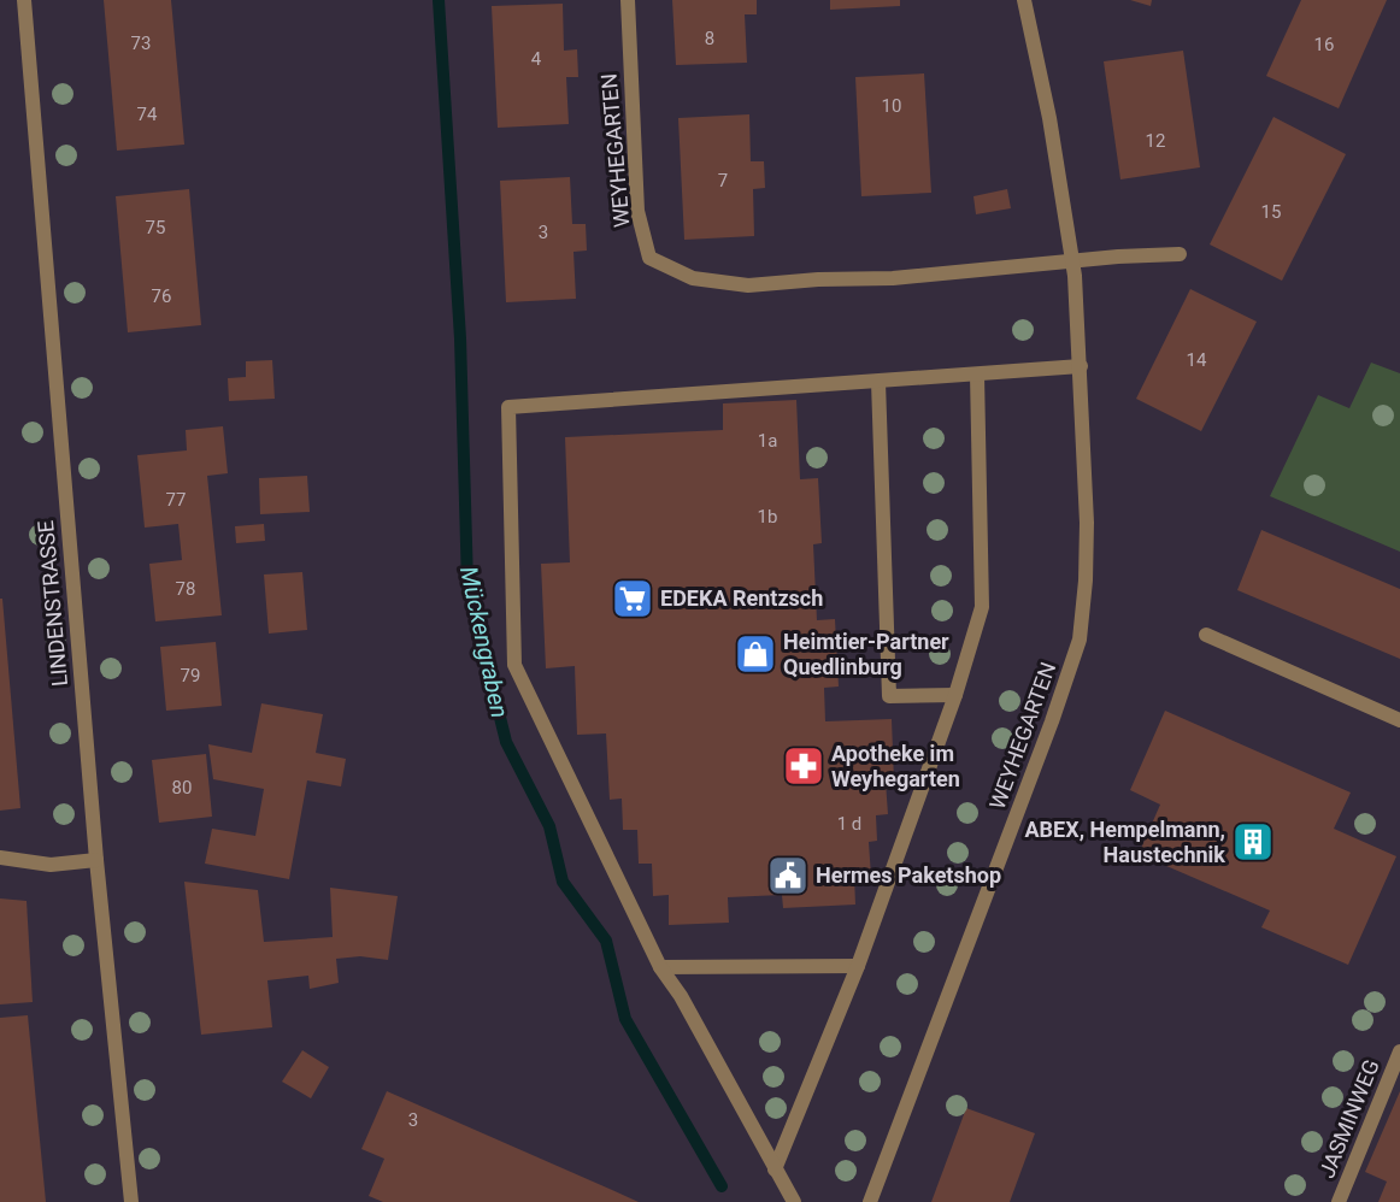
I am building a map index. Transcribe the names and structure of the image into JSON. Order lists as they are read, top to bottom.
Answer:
{
  "streets": {
    "street": ["WEYHEGARTEN", "LINDENSTRASSE", "JASMINWEG"]
  },
  "water": ["Mückengraben"],
  "places": {
    "supermarket": ["EDEKA Rentzsch"],
    "shop": ["Heimtier-Partner Quedlinburg"],
    "pharmacy": ["Apotheke im Weyhegarten"],
    "building": ["ABEX, Hempelmann, Haustechnik"],
    "public building": ["Hermes Paketshop"]
  },
  "house_numbers": [
    "8",
    "73",
    "16",
    "4",
    "10",
    "74",
    "12",
    "7",
    "15",
    "75",
    "3",
    "76",
    "14",
    "1a",
    "77",
    "1b",
    "78",
    "79",
    "80",
    "1 d",
    "3"
  ]
}
